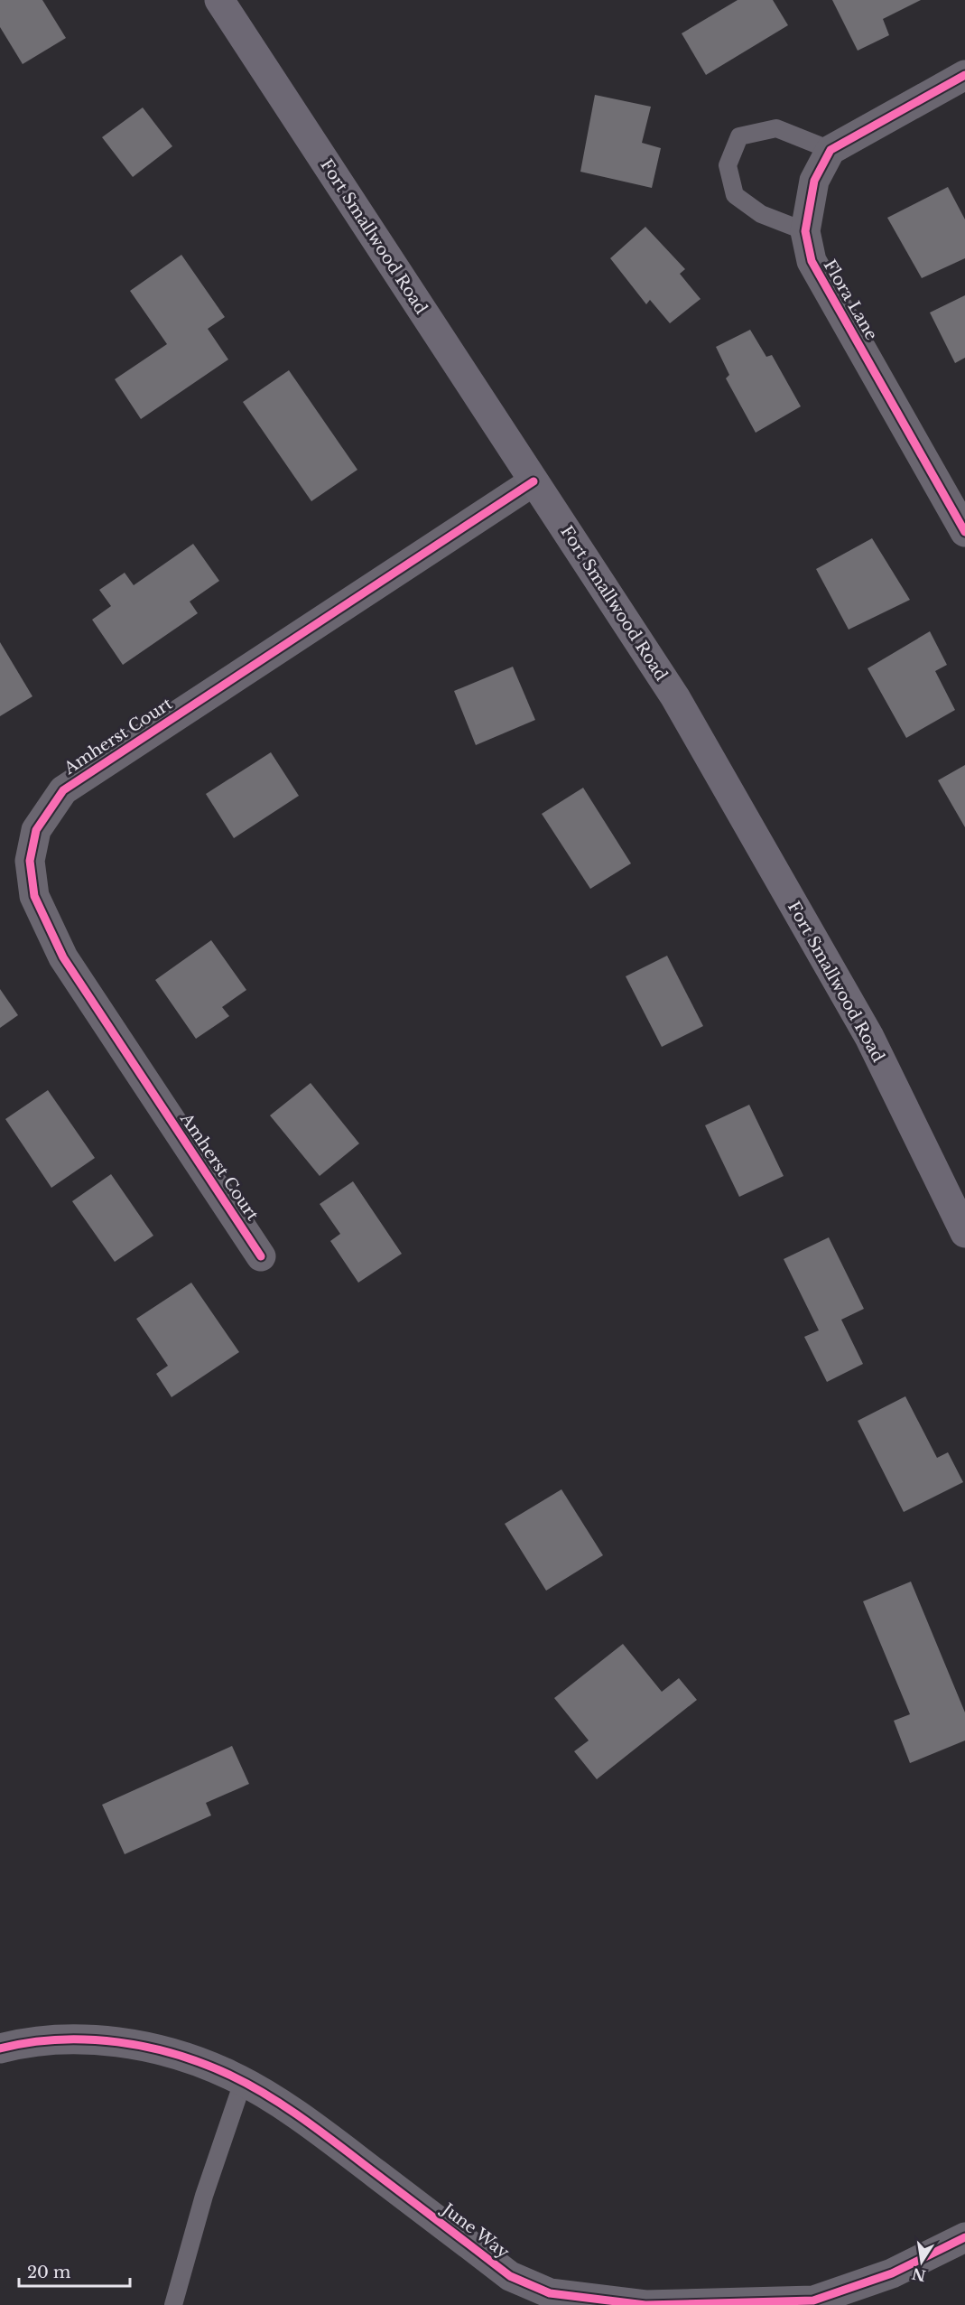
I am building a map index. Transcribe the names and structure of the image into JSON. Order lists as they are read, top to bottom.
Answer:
{
  "streets": {
    "main road": ["Fort Smallwood Road"],
    "street": ["Flora Lane", "Amherst Court", "June Way"]
  },
  "crossings": [
    ["Fort Smallwood Road", "Amherst Court"]
  ],
  "scale_bar": "20 m",
  "north": "bottom"
}
